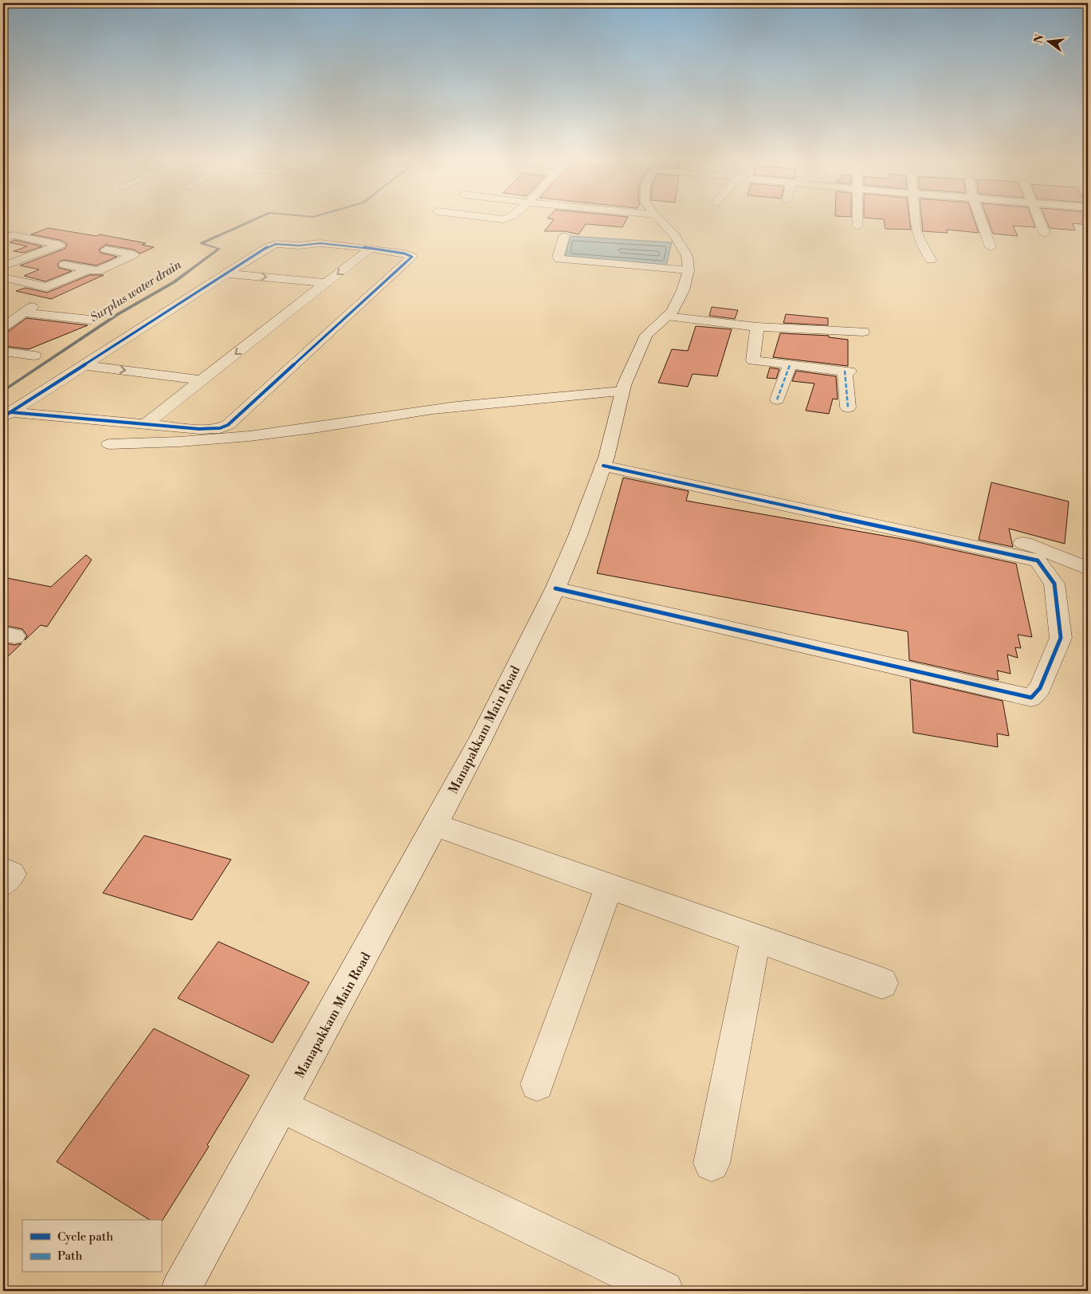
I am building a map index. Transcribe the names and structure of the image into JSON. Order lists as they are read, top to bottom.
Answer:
{
  "streets": {
    "street": ["Manapakkam Main Road"]
  },
  "water": ["Surplus water drain"],
  "legend": ["Cycle path", "Path"],
  "north": "left"
}
